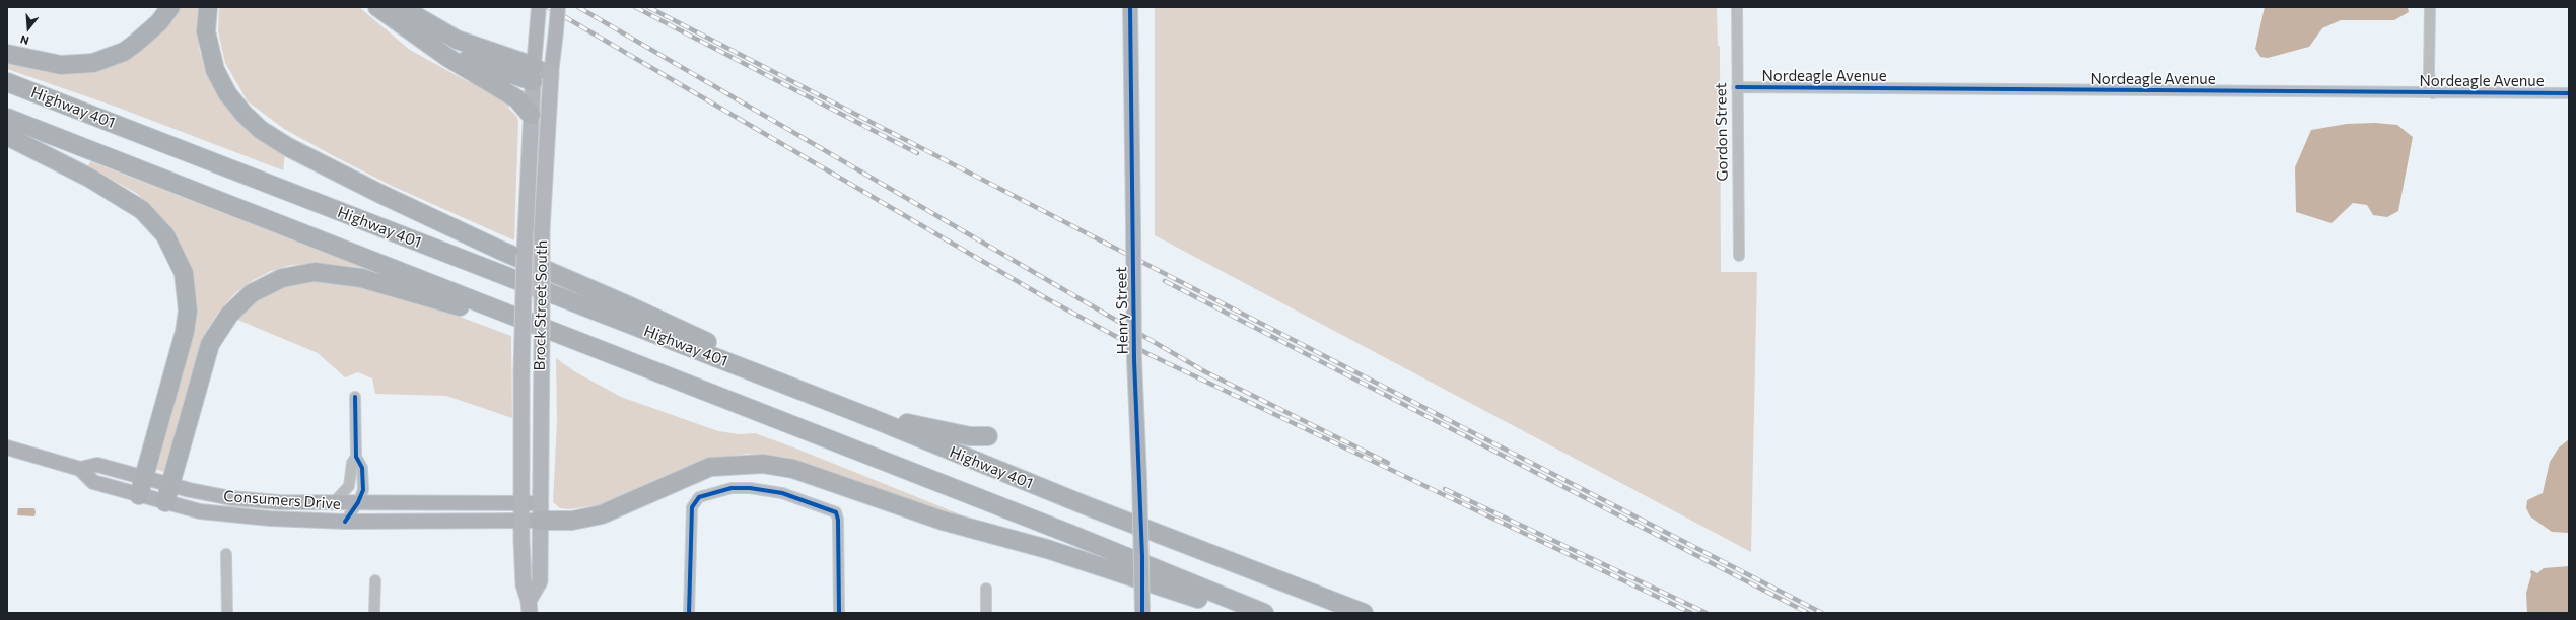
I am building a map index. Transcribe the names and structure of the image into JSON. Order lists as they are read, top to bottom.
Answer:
{
  "streets": {
    "highway": ["Highway 401"],
    "main road": ["Brock Street South", "Henry Street", "Consumers Drive"],
    "street": ["Nordeagle Avenue", "Gordon Street"]
  },
  "crossings": [
    ["Nordeagle Avenue", "Gordon Street"],
    ["Brock Street South", "Consumers Drive"]
  ],
  "north": "bottom"
}
